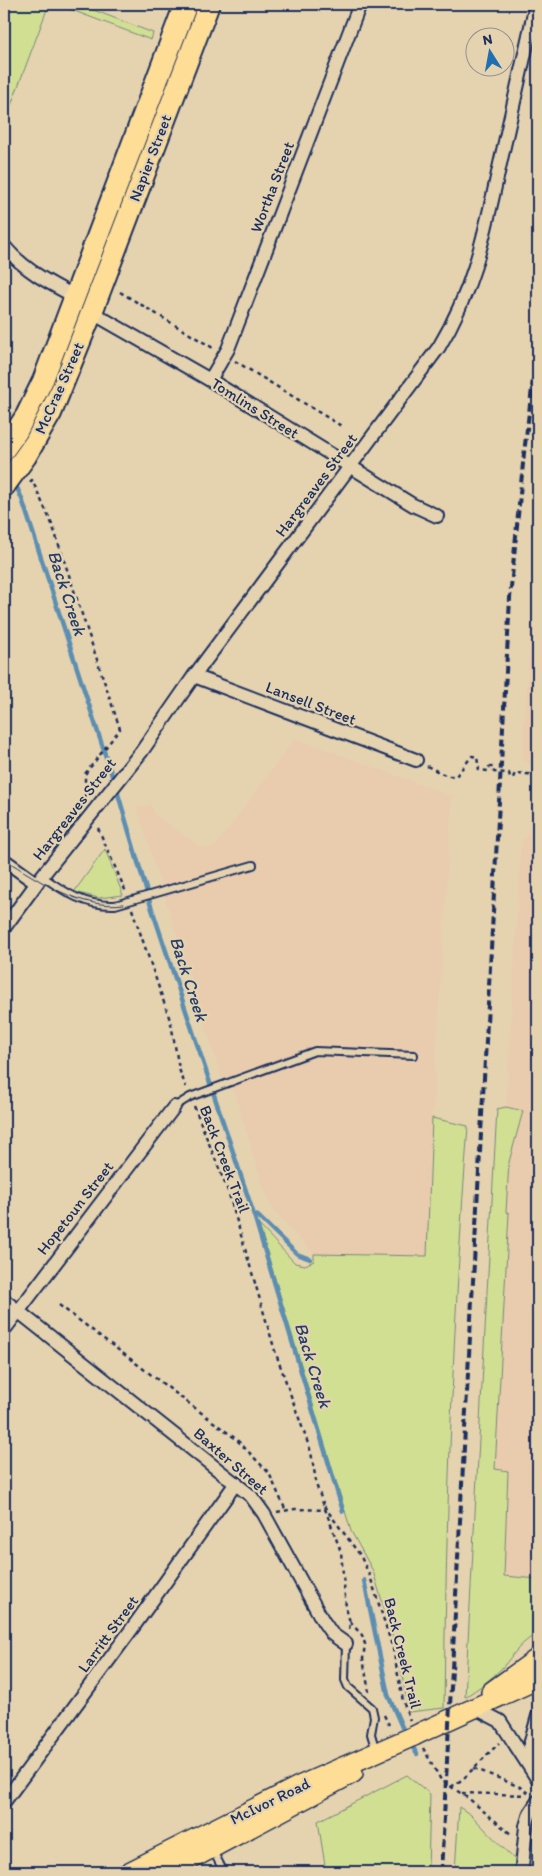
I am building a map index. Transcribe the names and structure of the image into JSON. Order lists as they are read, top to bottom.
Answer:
{
  "streets": {
    "highway": ["Napier Street", "McCrae Street"],
    "main road": ["McIvor Road"],
    "street": [
      "Wortha Street",
      "Tomlins Street",
      "Hargreaves Street",
      "Lansell Street",
      "Hopetoun Street",
      "Baxter Street",
      "Larritt Street"
    ],
    "path": ["Back Creek Trail"]
  },
  "crossings": [
    ["Napier Street", "McCrae Street"],
    ["Napier Street", "Tomlins Street"],
    ["Wortha Street", "Tomlins Street"],
    ["McCrae Street", "Tomlins Street"],
    ["Tomlins Street", "Hargreaves Street"],
    ["Hargreaves Street", "Lansell Street"],
    ["Back Creek Trail", "McIvor Road"],
    ["Hopetoun Street", "Baxter Street"],
    ["Baxter Street", "Larritt Street"],
    ["Baxter Street", "McIvor Road"]
  ],
  "water": ["Back Creek"],
  "north": "top"
}
